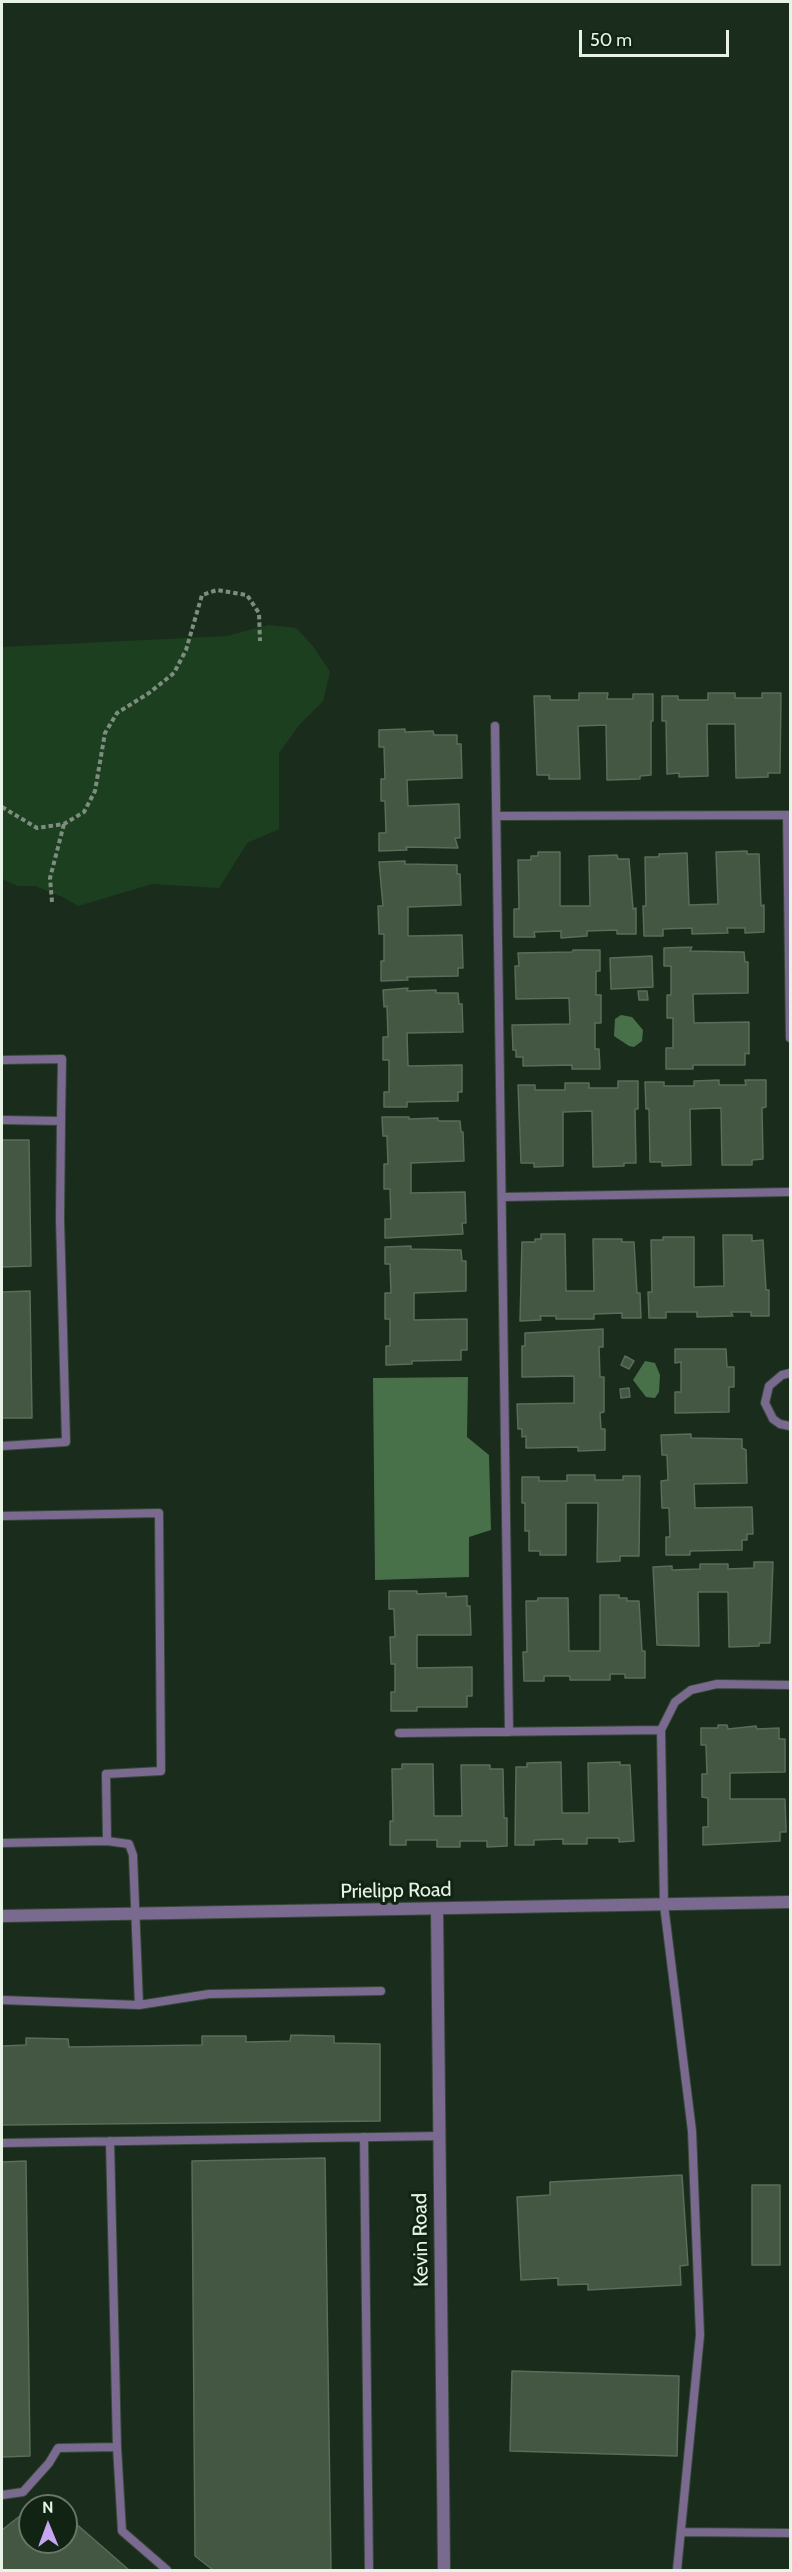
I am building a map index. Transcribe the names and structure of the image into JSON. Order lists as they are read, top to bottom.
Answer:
{
  "streets": {
    "street": ["Prielipp Road", "Kevin Road"]
  },
  "crossings": [
    ["Prielipp Road", "Kevin Road"]
  ],
  "scale_bar": "50 m",
  "north": "top"
}
